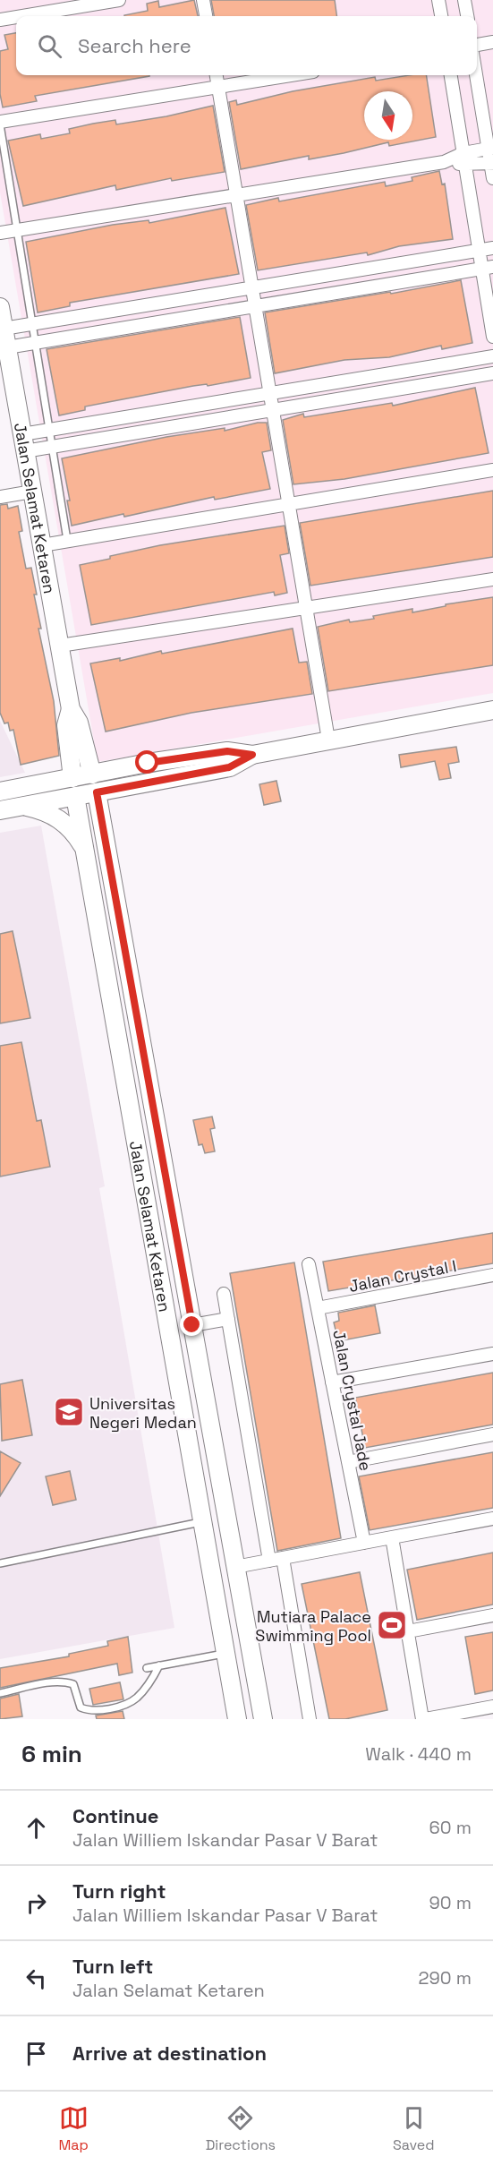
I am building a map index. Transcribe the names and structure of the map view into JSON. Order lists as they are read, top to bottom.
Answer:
{
  "streets": {
    "street": ["Jalan Selamat Ketaren", "Jalan Crystal I", "Jalan Crystal Jade"]
  },
  "crossings": [
    ["Jalan Crystal I", "Jalan Crystal Jade"]
  ],
  "places": {
    "school or university": ["Universitas Negeri Medan"],
    "sports": ["Mutiara Palace Swimming Pool"]
  },
  "north": "bottom",
  "page": {
    "search": "Search here",
    "heading": ["6 min", "Walk · 440 m"],
    "list": [
      ["Continue", "Jalan Williem Iskandar Pasar V Barat", "60 m"],
      ["Turn right", "Jalan Williem Iskandar Pasar V Barat", "90 m"],
      ["Turn left", "Jalan Selamat Ketaren", "290 m"],
      "Arrive at destination"
    ],
    "nav": ["Map", "Directions", "Saved"]
  }
}
